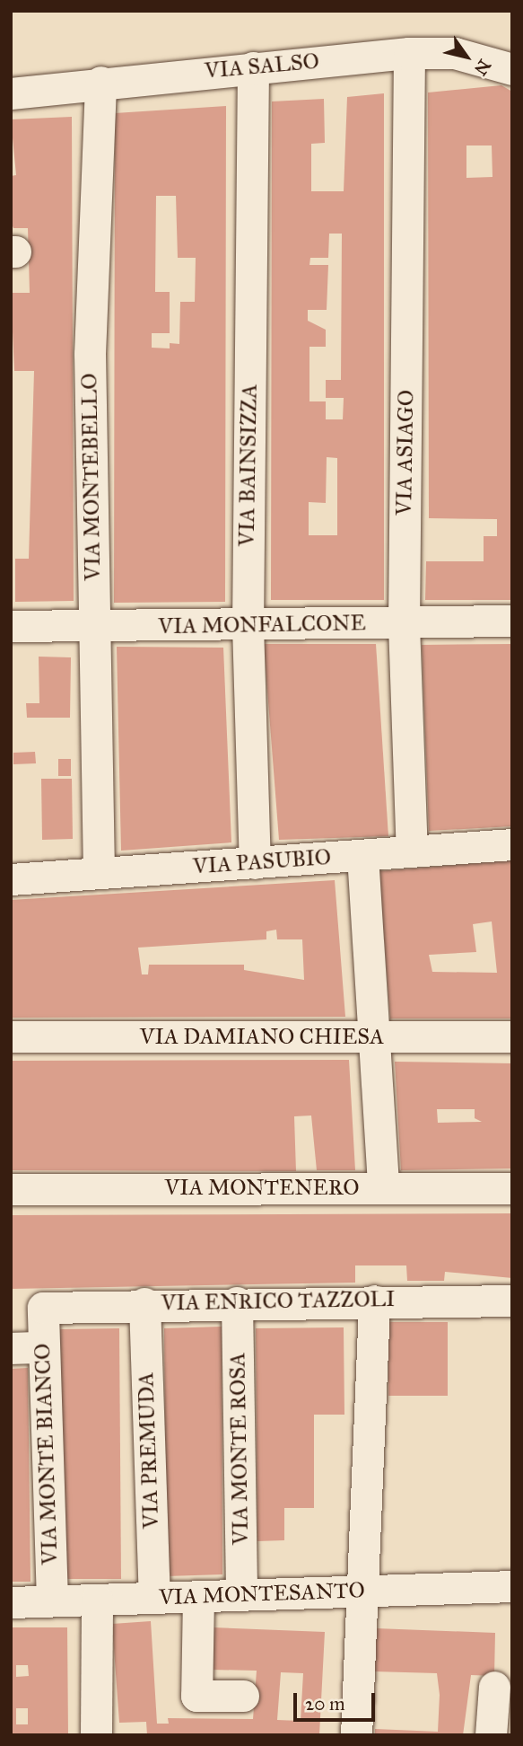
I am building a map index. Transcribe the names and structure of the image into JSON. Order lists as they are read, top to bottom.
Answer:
{
  "streets": {
    "street": [
      "VIA SALSO",
      "VIA ASIAGO",
      "VIA BAINSIZZA",
      "VIA MONTEBELLO",
      "VIA MONFALCONE",
      "VIA PASUBIO",
      "VIA DAMIANO CHIESA",
      "VIA MONTENERO",
      "VIA ENRICO TAZZOLI",
      "VIA MONTE ROSA",
      "VIA PREMUDA",
      "VIA MONTE BIANCO",
      "VIA MONTESANTO"
    ]
  },
  "crossings": [
    ["VIA SALSO", "VIA ASIAGO"],
    ["VIA SALSO", "VIA BAINSIZZA"],
    ["VIA SALSO", "VIA MONTEBELLO"],
    ["VIA ASIAGO", "VIA MONFALCONE"],
    ["VIA ASIAGO", "VIA PASUBIO"],
    ["VIA BAINSIZZA", "VIA MONFALCONE"],
    ["VIA BAINSIZZA", "VIA PASUBIO"],
    ["VIA MONTEBELLO", "VIA MONFALCONE"],
    ["VIA MONTEBELLO", "VIA PASUBIO"],
    ["VIA ENRICO TAZZOLI", "VIA MONTE ROSA"],
    ["VIA ENRICO TAZZOLI", "VIA PREMUDA"],
    ["VIA ENRICO TAZZOLI", "VIA MONTE BIANCO"],
    ["VIA MONTE ROSA", "VIA MONTESANTO"],
    ["VIA PREMUDA", "VIA MONTESANTO"],
    ["VIA MONTE BIANCO", "VIA MONTESANTO"]
  ],
  "scale_bar": "20 m",
  "north": "bottom right"
}
